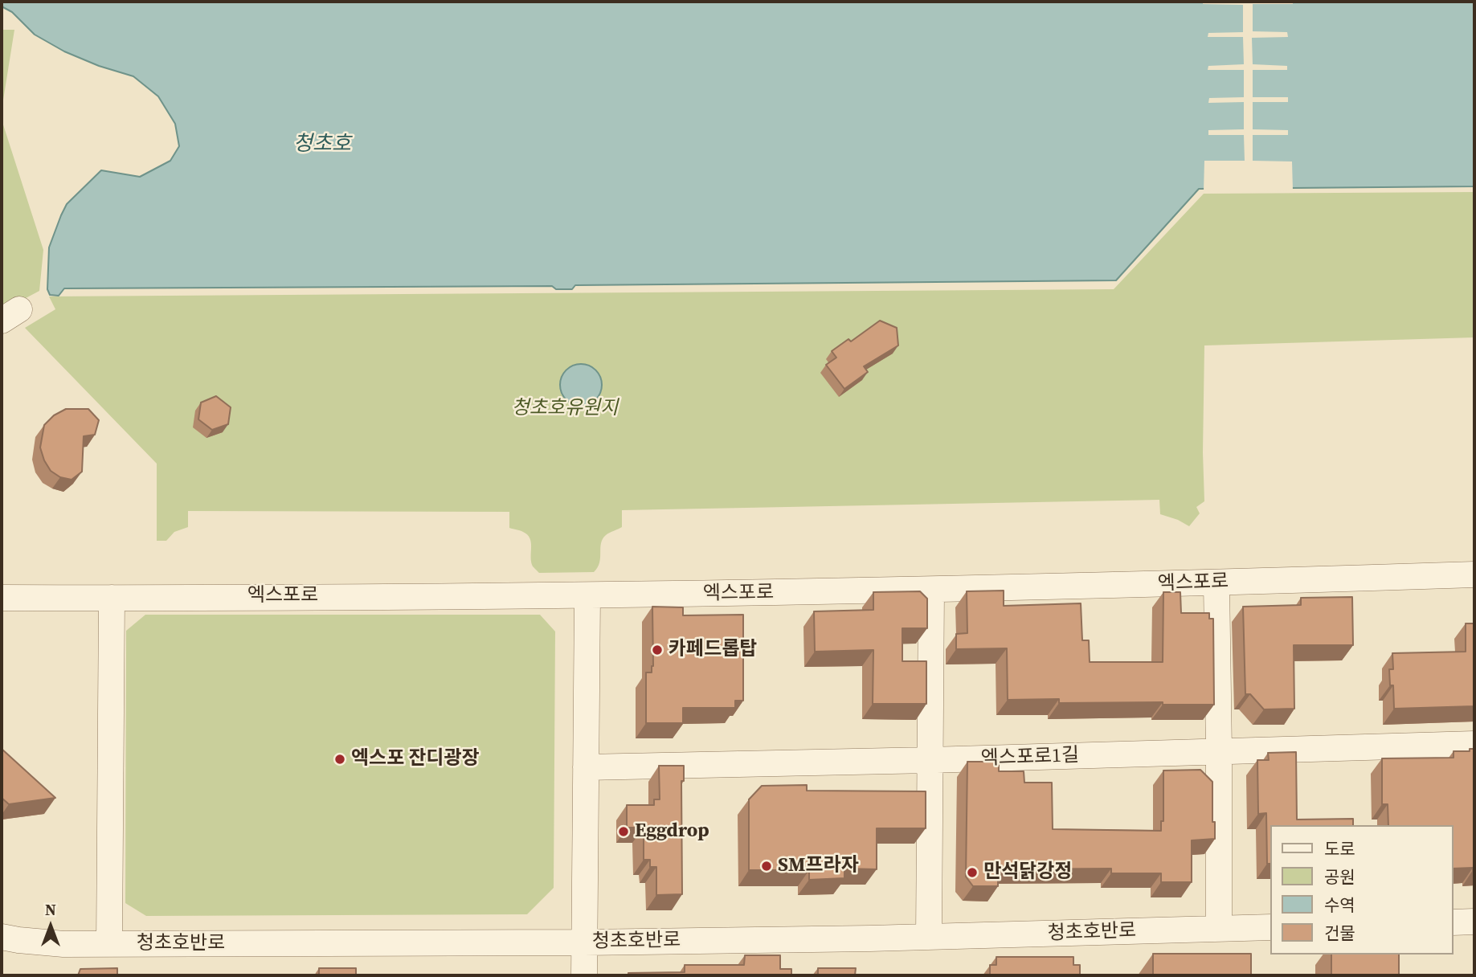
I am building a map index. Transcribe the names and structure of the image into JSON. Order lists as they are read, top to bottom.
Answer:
{
  "streets": {
    "street": ["엑스포로", "엑스포로1길", "청초호반로"]
  },
  "water": ["청초호"],
  "parks": ["청초호유원지"],
  "places": [
    "카페드롭탑",
    "엑스포 잔디광장",
    "Eggdrop",
    "SM프라자",
    "만석닭강정"
  ],
  "legend": [
    "도로",
    "공원",
    "수역",
    "건물"
  ],
  "north": "top"
}
